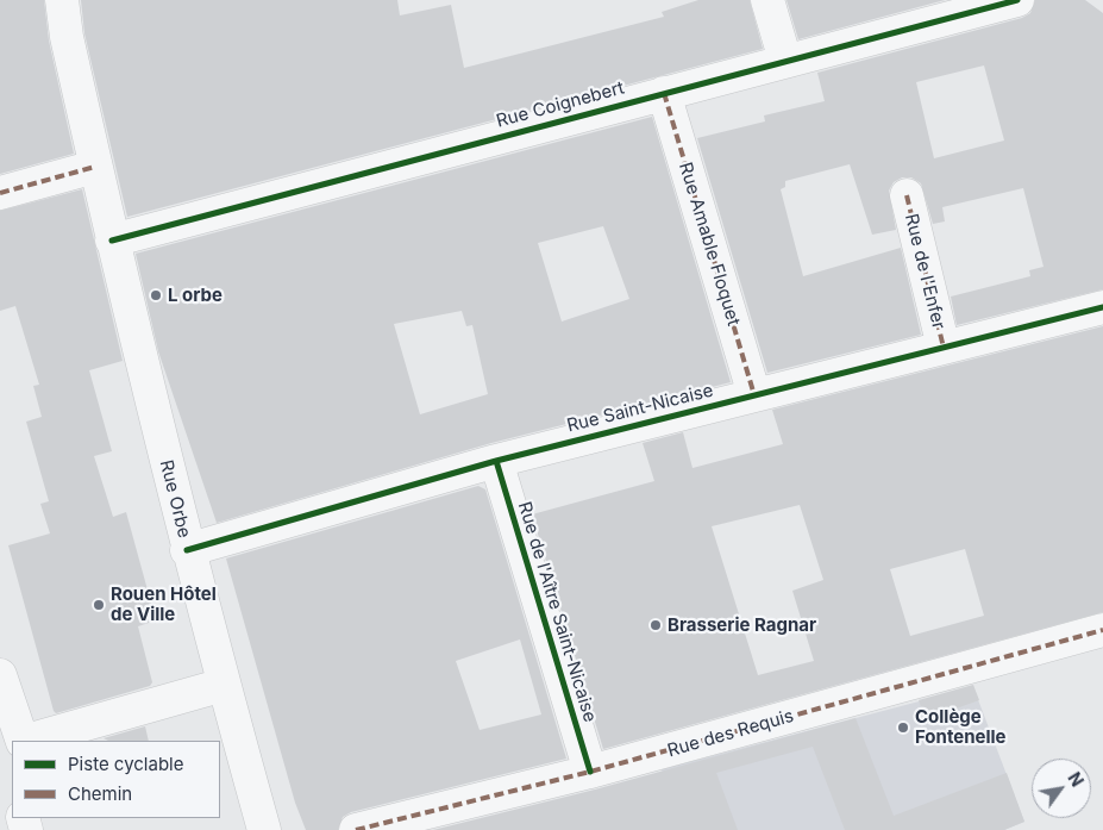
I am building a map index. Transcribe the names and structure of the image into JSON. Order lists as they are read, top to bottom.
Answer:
{
  "streets": {
    "street": [
      "Rue Coignebert",
      "Rue Amable Floquet",
      "Rue de l'Enfer",
      "Rue Saint-Nicaise",
      "Rue Orbe",
      "Rue de l'Aître Saint-Nicaise",
      "Rue des Requis"
    ]
  },
  "crossings": [
    ["Rue Coignebert", "Rue Amable Floquet"],
    ["Rue Coignebert", "Rue Orbe"],
    ["Rue Amable Floquet", "Rue Saint-Nicaise"],
    ["Rue de l'Enfer", "Rue Saint-Nicaise"],
    ["Rue Saint-Nicaise", "Rue Orbe"],
    ["Rue Saint-Nicaise", "Rue de l'Aître Saint-Nicaise"],
    ["Rue de l'Aître Saint-Nicaise", "Rue des Requis"]
  ],
  "places": [
    "L orbe",
    "Rouen Hôtel de Ville",
    "Brasserie Ragnar",
    "Collège Fontenelle"
  ],
  "legend": ["Piste cyclable", "Chemin"],
  "north": "top right"
}
